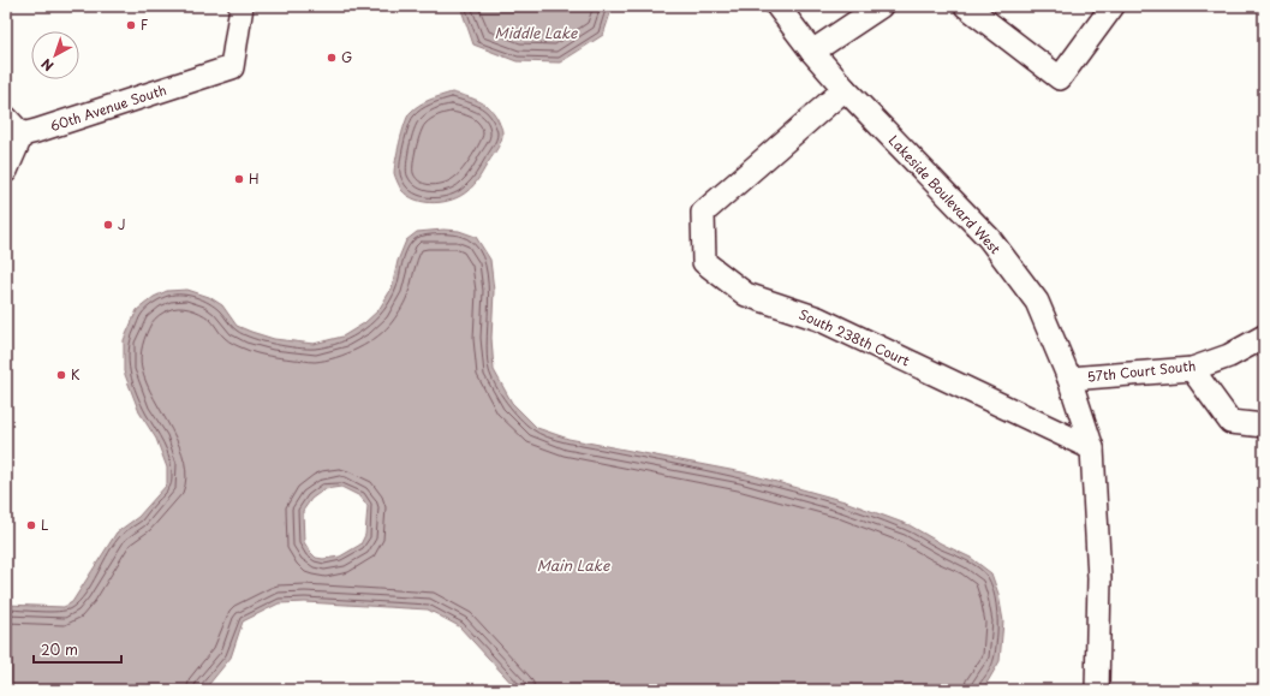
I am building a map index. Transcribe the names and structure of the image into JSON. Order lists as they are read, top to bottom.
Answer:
{
  "streets": {
    "street": [
      "60th Avenue South",
      "Lakeside Boulevard West",
      "South 238th Court",
      "57th Court South"
    ]
  },
  "crossings": [
    ["Lakeside Boulevard West", "South 238th Court"],
    ["Lakeside Boulevard West", "57th Court South"]
  ],
  "water": ["Middle Lake", "Main Lake"],
  "places": [
    "F",
    "G",
    "H",
    "J",
    "K",
    "L"
  ],
  "scale_bar": "20 m",
  "north": "bottom left"
}
